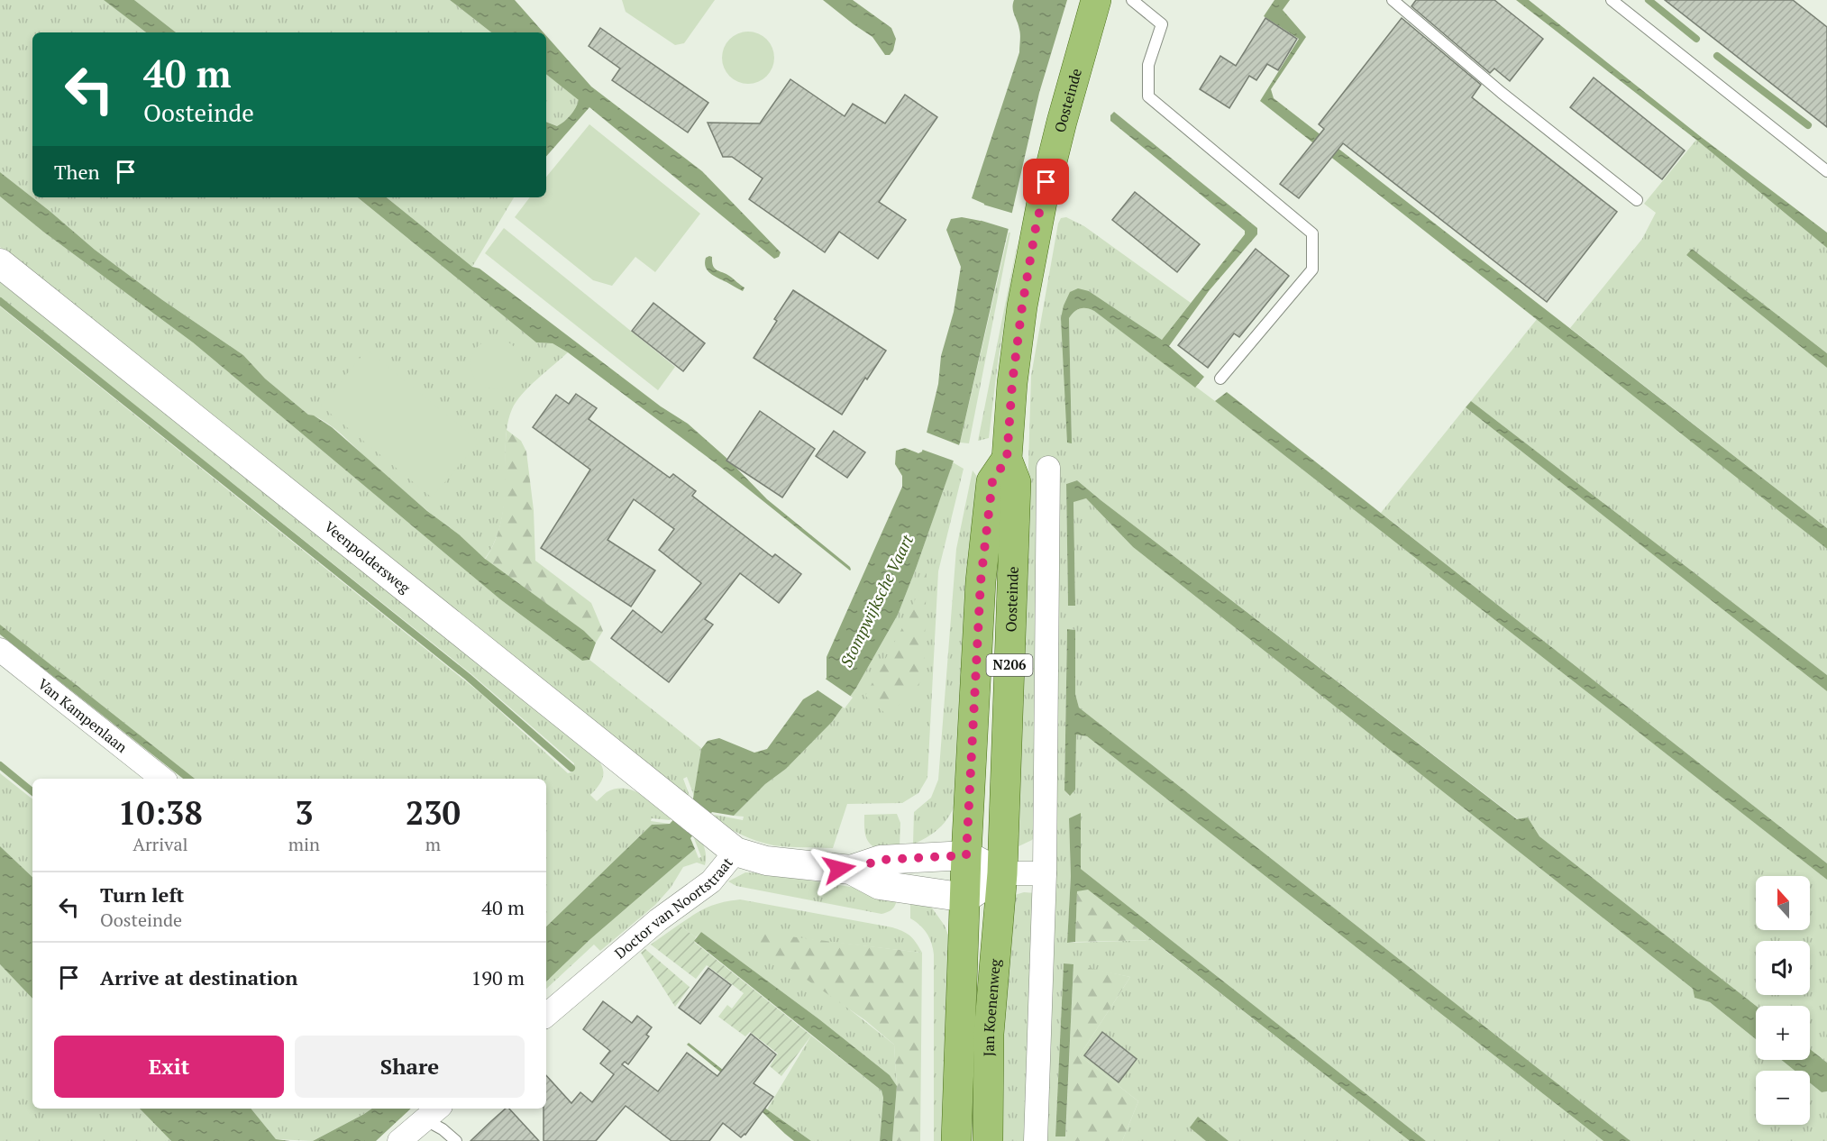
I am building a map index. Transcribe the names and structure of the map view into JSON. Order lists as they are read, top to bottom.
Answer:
{
  "streets": {
    "main road": ["Oosteinde", "N206", "Jan Koenenweg"],
    "street": ["Veenpoldersweg", "Van Kampenlaan", "Doctor van Noortstraat"]
  },
  "crossings": [
    ["Oosteinde", "Doctor van Noortstraat"],
    ["Oosteinde", "Jan Koenenweg"],
    ["Veenpoldersweg", "Doctor van Noortstraat"],
    ["Doctor van Noortstraat", "Jan Koenenweg"]
  ],
  "water": ["Stompwijksche Vaart"],
  "north": "top",
  "page": {
    "turn": ["40 m", "Oosteinde"],
    "then": "Then",
    "eta": [
      "10:38",
      "Arrival",
      "3",
      "min",
      "230",
      "m"
    ],
    "list": [
      {
        "name": "Turn left",
        "note": "Oosteinde",
        "value": "40 m"
      },
      {
        "name": "Arrive at destination",
        "value": "190 m"
      }
    ],
    "map_buttons": ["+", "−"],
    "buttons": ["Exit", "Share"]
  }
}
